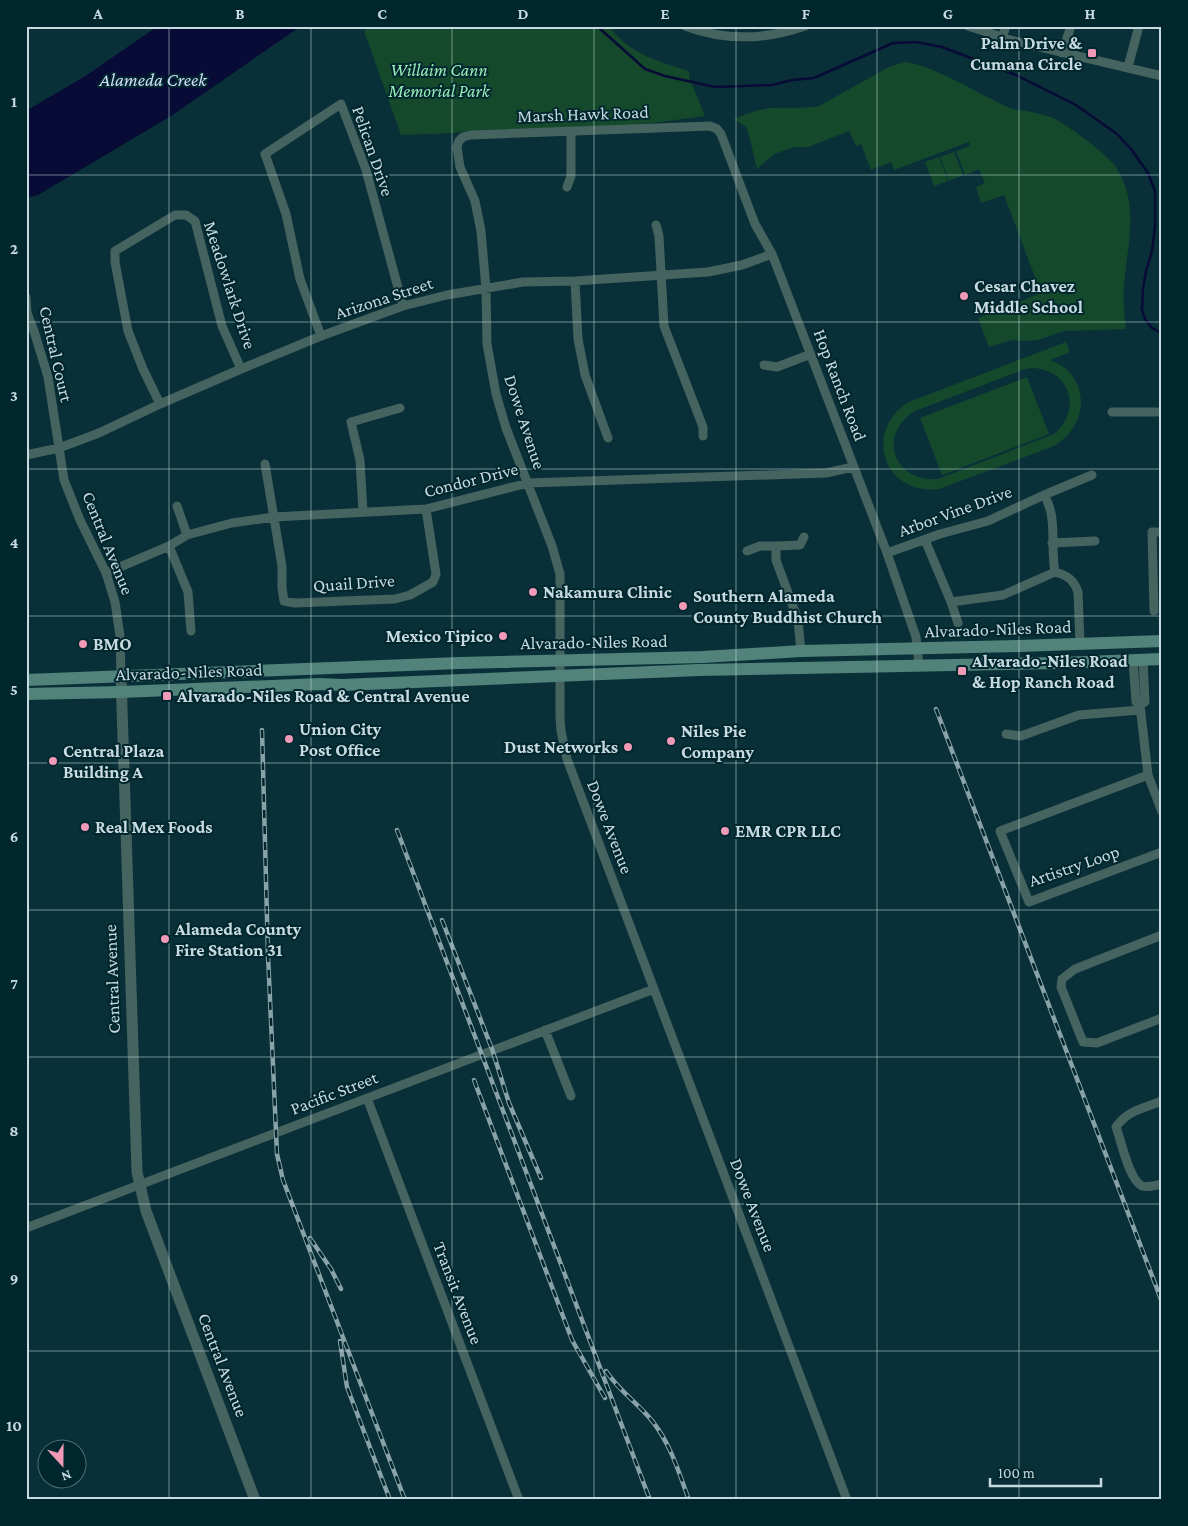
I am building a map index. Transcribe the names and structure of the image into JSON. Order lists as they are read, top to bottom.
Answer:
{
  "streets": {
    "main road": ["Alvarado-Niles Road"],
    "street": [
      "Marsh Hawk Road",
      "Pelican Drive",
      "Meadowlark Drive",
      "Arizona Street",
      "Central Court",
      "Hop Ranch Road",
      "Dowe Avenue",
      "Condor Drive",
      "Arbor Vine Drive",
      "Central Avenue",
      "Quail Drive",
      "Artistry Loop",
      "Pacific Street",
      "Transit Avenue"
    ]
  },
  "crossings": [
    ["Marsh Hawk Road", "Hop Ranch Road"],
    ["Marsh Hawk Road", "Dowe Avenue"],
    ["Pelican Drive", "Arizona Street"],
    ["Meadowlark Drive", "Arizona Street"],
    ["Arizona Street", "Central Court"],
    ["Arizona Street", "Hop Ranch Road"],
    ["Arizona Street", "Dowe Avenue"],
    ["Arizona Street", "Central Avenue"],
    ["Central Court", "Central Avenue"],
    ["Hop Ranch Road", "Condor Drive"],
    ["Hop Ranch Road", "Arbor Vine Drive"],
    ["Hop Ranch Road", "Alvarado-Niles Road"],
    ["Dowe Avenue", "Condor Drive"],
    ["Dowe Avenue", "Alvarado-Niles Road"],
    ["Dowe Avenue", "Pacific Street"],
    ["Condor Drive", "Central Avenue"],
    ["Condor Drive", "Quail Drive"],
    ["Central Avenue", "Alvarado-Niles Road"],
    ["Central Avenue", "Pacific Street"],
    ["Pacific Street", "Transit Avenue"]
  ],
  "water": ["Alameda Creek"],
  "parks": ["Willaim Cann Memorial Park"],
  "places": {
    "transit": ["Palm Drive & Cumana Circle", "Alvarado-Niles Road & Hop Ranch Road", "Alvarado-Niles Road & Central Avenue"],
    "other": [
      "Cesar Chavez Middle School",
      "Nakamura Clinic",
      "Southern Alameda County Buddhist Church",
      "Mexico Tipico",
      "BMO",
      "Union City Post Office",
      "Niles Pie Company",
      "Dust Networks",
      "Central Plaza Building A",
      "Real Mex Foods",
      "EMR CPR LLC",
      "Alameda County Fire Station 31"
    ]
  },
  "scale_bar": "100 m",
  "north": "bottom",
  "grid": {
    "columns": [
      "A",
      "B",
      "C",
      "D",
      "E",
      "F",
      "G",
      "H"
    ],
    "rows": [
      "1",
      "2",
      "3",
      "4",
      "5",
      "6",
      "7",
      "8",
      "9",
      "10"
    ]
  }
}
